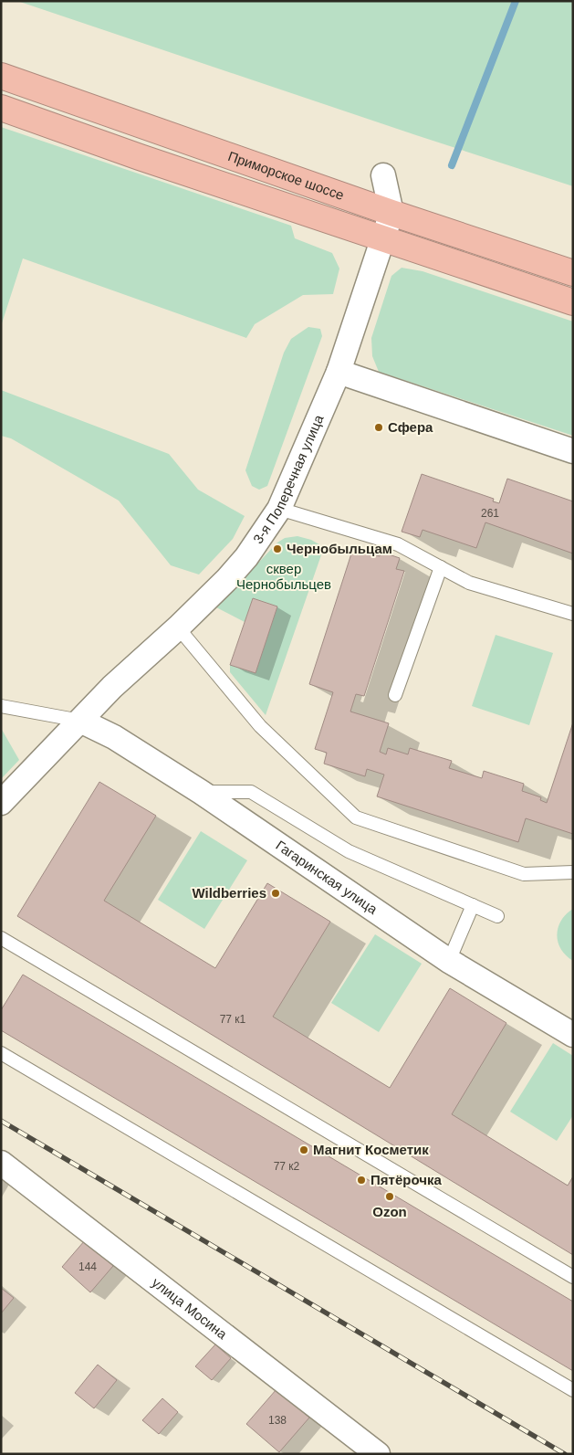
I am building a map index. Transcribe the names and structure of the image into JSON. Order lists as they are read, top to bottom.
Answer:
{
  "streets": {
    "highway": ["Приморское шоссе"],
    "street": ["3-я Поперечная улица", "Гагаринская улица", "улица Мосина"]
  },
  "crossings": [
    ["Приморское шоссе", "3-я Поперечная улица"],
    ["3-я Поперечная улица", "Гагаринская улица"]
  ],
  "parks": ["сквер Чернобыльцев"],
  "places": [
    "Сфера",
    "Чернобыльцам",
    "Wildberries",
    "Магнит Косметик",
    "Пятёрочка",
    "Ozon"
  ],
  "house_numbers": [
    "261",
    "77 к1",
    "77 к2",
    "144",
    "138"
  ]
}
